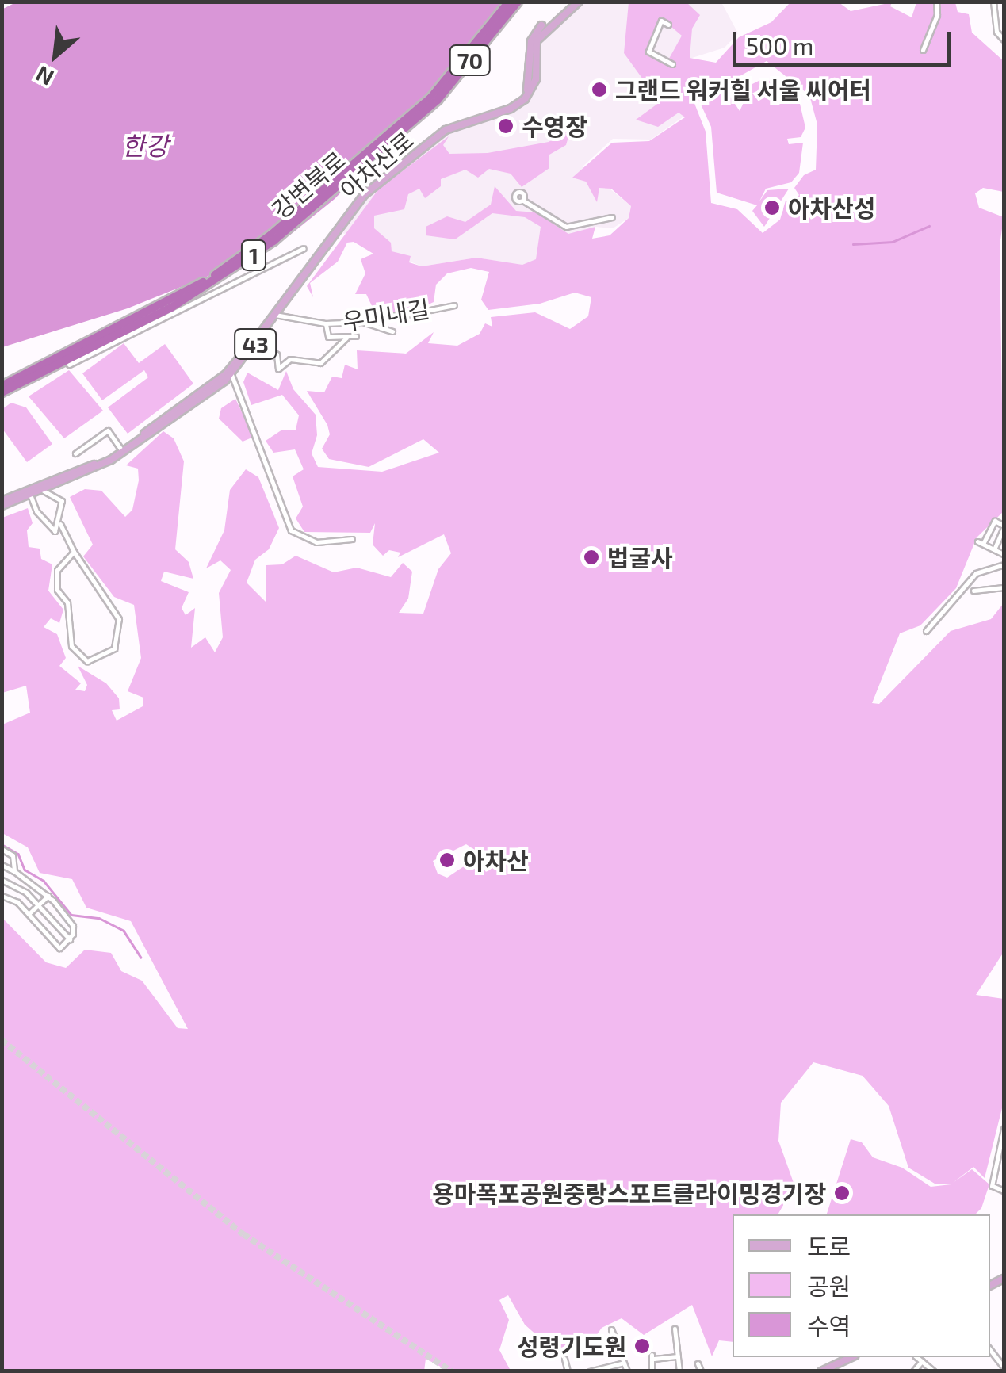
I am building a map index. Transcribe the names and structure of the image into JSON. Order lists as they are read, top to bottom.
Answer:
{
  "streets": {
    "highway": ["70", "강변북로", "1"],
    "main road": ["아차산로", "43"],
    "street": ["우미내길"]
  },
  "crossings": [
    ["아차산로", "우미내길"]
  ],
  "water": ["한강"],
  "places": [
    "그랜드 워커힐 서울 씨어터",
    "수영장",
    "아차산성",
    "법굴사",
    "아차산",
    "용마폭포공원중랑스포트클라이밍경기장",
    "성령기도원"
  ],
  "legend": ["도로", "공원", "수역"],
  "scale_bar": "500 m",
  "north": "bottom left"
}
